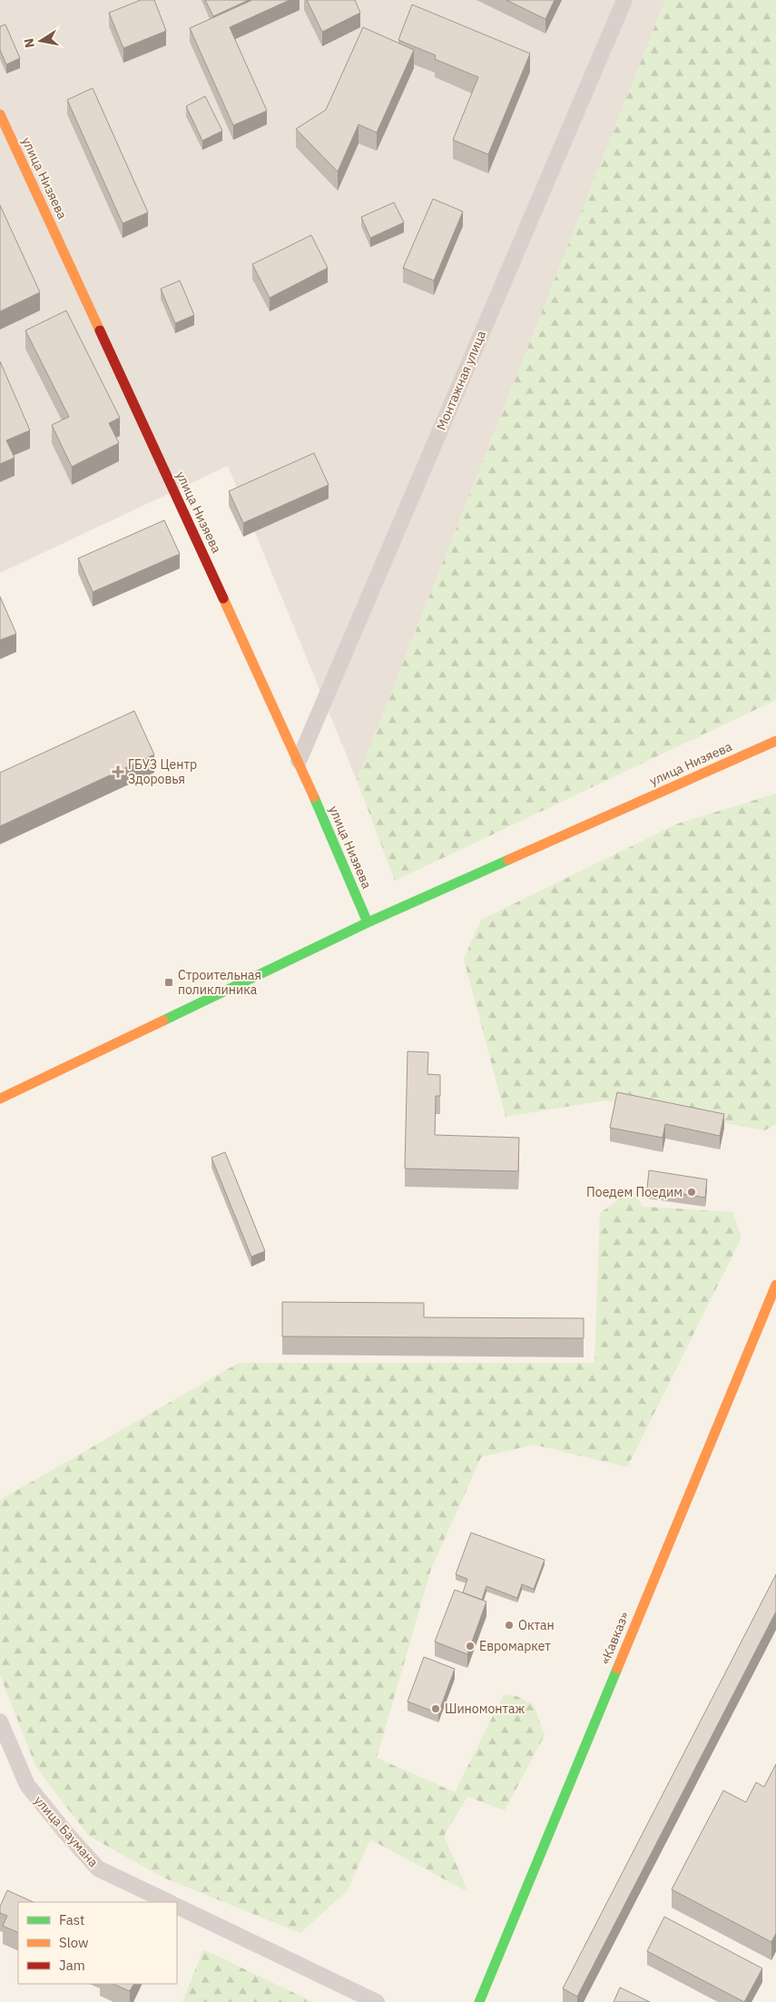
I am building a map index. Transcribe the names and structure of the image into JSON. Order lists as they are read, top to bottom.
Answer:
{
  "streets": {
    "main road": ["улица Низяева", "«Кавказ»"],
    "street": ["Монтажная улица", "улица Баумана"]
  },
  "crossings": [
    ["улица Низяева", "Монтажная улица"]
  ],
  "places": {
    "health": ["ГБУЗ Центр Здоровья"],
    "transit": ["Строительная поликлиника"],
    "other": [
      "Поедем Поедим",
      "Октан",
      "Евромаркет",
      "Шиномонтаж"
    ]
  },
  "legend": ["Fast", "Slow", "Jam"],
  "north": "left"
}
